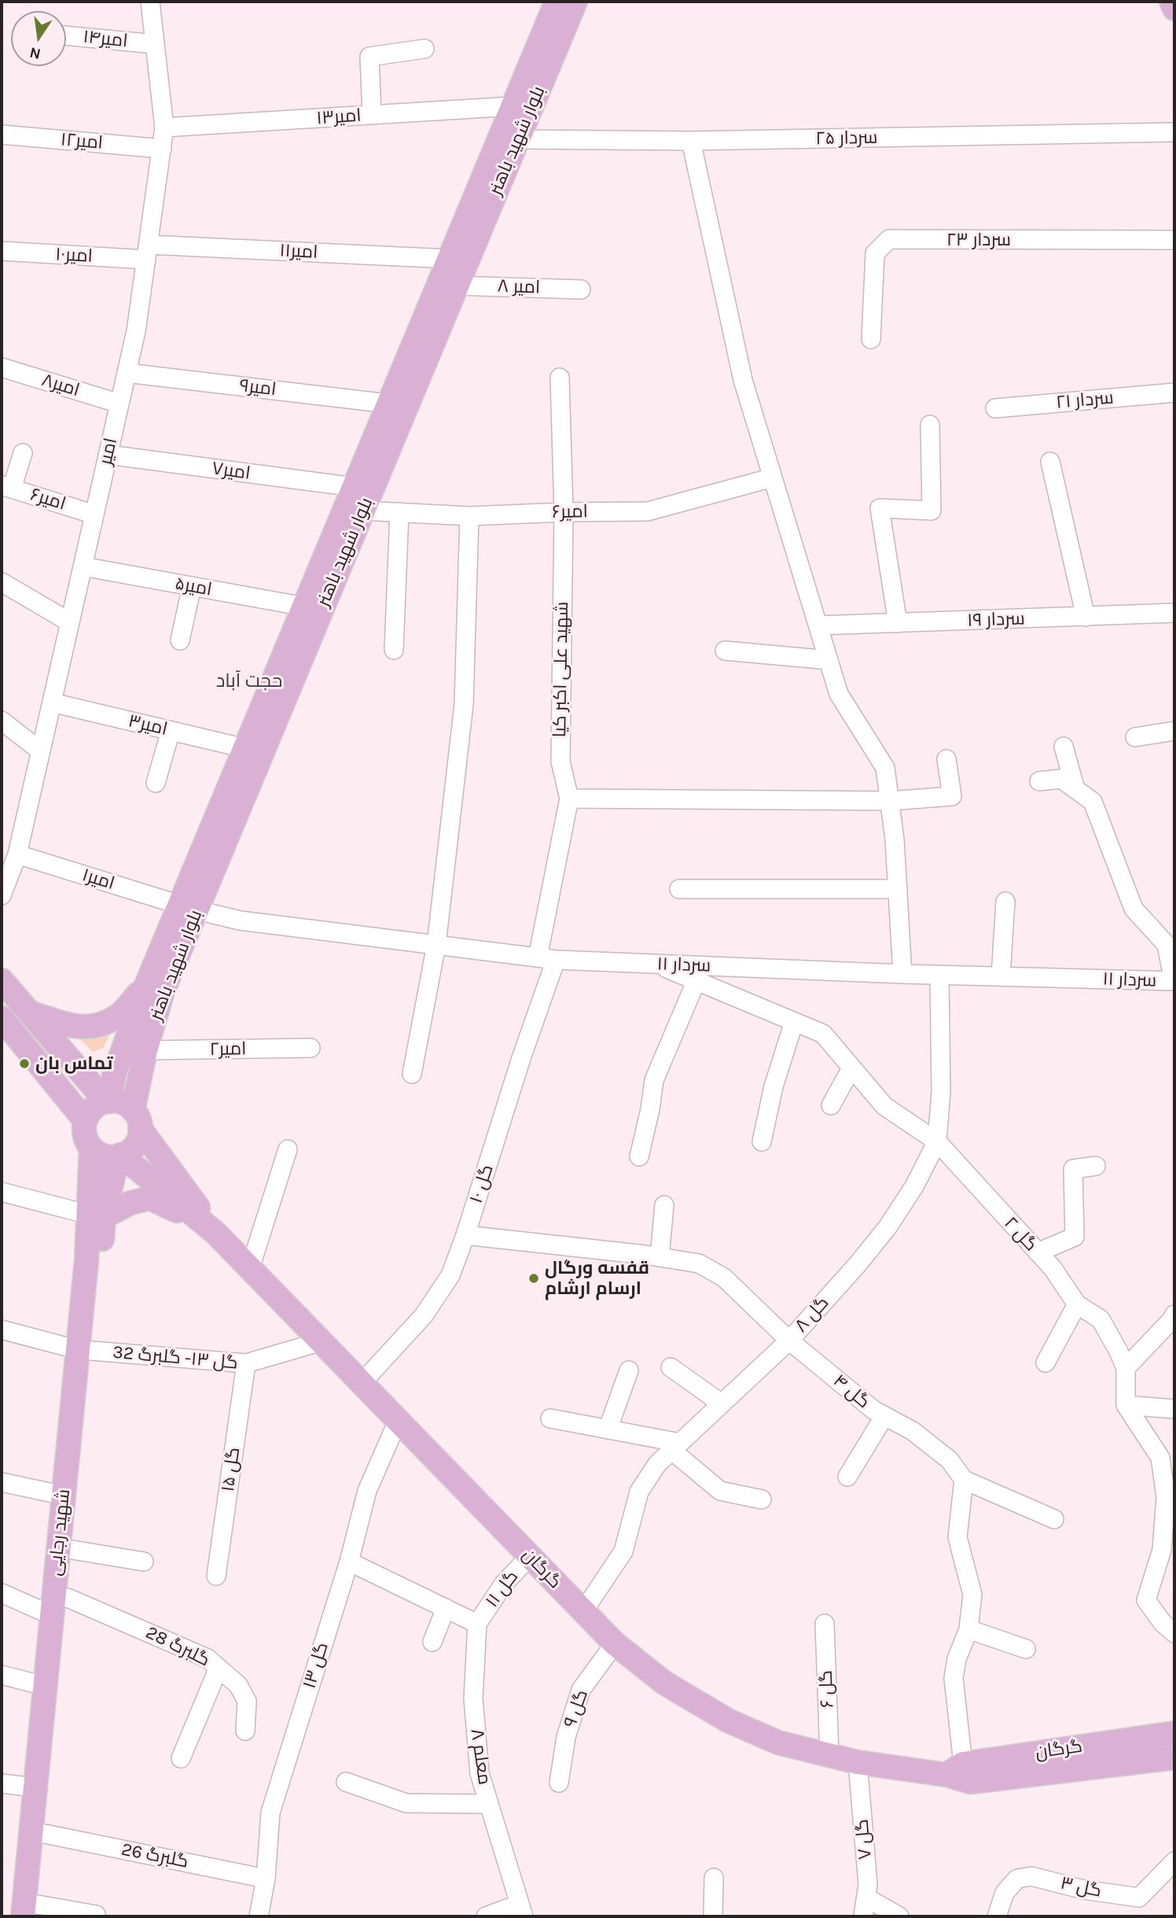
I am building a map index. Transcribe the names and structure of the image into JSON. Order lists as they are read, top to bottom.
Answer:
{
  "streets": {
    "main road": ["بلوار شهید باهنر", "شهید رجایی", "گرگان"],
    "street": [
      "امیر۱۴",
      "امیر۱۳",
      "سردار ۲۵",
      "امیر۱۲",
      "سردار ۲۳",
      "امیر۱۱",
      "امیر۱۰",
      "امیر ۸",
      "امیر۸",
      "امیر۹",
      "سردار ۲۱",
      "امیر",
      "امیر۷",
      "امیر۶",
      "امیر۵",
      "سردار ۱۹",
      "شهید علی اکبر کیا",
      "امیر۳",
      "امیر۱",
      "سردار ۱۱",
      "امیر۲",
      "گل ۱۰",
      "گل ۲",
      "گل ۸",
      "گل ۱۳- گلبرگ 32",
      "گل ۴",
      "گل ۱۵",
      "گل ۱۱",
      "گلبرگ 28",
      "گل ۱۳",
      "گل ۶",
      "گل ۹",
      "معلم ۸",
      "گل ۷",
      "گلبرگ 26",
      "گل ۳"
    ]
  },
  "crossings": [
    ["امیر۱۴", "امیر"],
    ["امیر۱۳", "بلوار شهید باهنر"],
    ["امیر۱۳", "امیر"],
    ["سردار ۲۵", "بلوار شهید باهنر"],
    ["بلوار شهید باهنر", "امیر۱۱"],
    ["بلوار شهید باهنر", "امیر ۸"],
    ["بلوار شهید باهنر", "امیر۹"],
    ["بلوار شهید باهنر", "امیر۷"],
    ["بلوار شهید باهنر", "امیر۶"],
    ["بلوار شهید باهنر", "امیر۵"],
    ["بلوار شهید باهنر", "امیر۳"],
    ["بلوار شهید باهنر", "امیر۱"],
    ["بلوار شهید باهنر", "سردار ۱۱"],
    ["بلوار شهید باهنر", "امیر۲"],
    ["بلوار شهید باهنر", "شهید رجایی"],
    ["امیر۱۲", "امیر"],
    ["امیر۱۱", "امیر۱۰"],
    ["امیر۱۱", "امیر"],
    ["امیر۱۰", "امیر"],
    ["امیر۸", "امیر"],
    ["امیر۹", "امیر"],
    ["امیر", "امیر۷"],
    ["امیر", "امیر۶"],
    ["امیر", "امیر۵"],
    ["امیر", "امیر۳"],
    ["امیر", "امیر۱"],
    ["امیر۶", "شهید علی اکبر کیا"],
    ["شهید علی اکبر کیا", "سردار ۱۱"],
    ["شهید علی اکبر کیا", "گل ۱۰"],
    ["امیر۱", "سردار ۱۱"],
    ["سردار ۱۱", "گل ۱۰"],
    ["سردار ۱۱", "گل ۲"],
    ["سردار ۱۱", "گل ۸"],
    ["گل ۱۰", "گل ۴"],
    ["گل ۱۰", "گرگان"],
    ["گل ۲", "گل ۸"],
    ["گل ۸", "گل ۴"],
    ["گل ۸", "گرگان"],
    ["گل ۱۳- گلبرگ 32", "گل ۱۵"],
    ["گل ۱۳- گلبرگ 32", "شهید رجایی"],
    ["گل ۱۳- گلبرگ 32", "گرگان"],
    ["شهید رجایی", "گلبرگ 28"],
    ["شهید رجایی", "گلبرگ 26"],
    ["گرگان", "گل ۱۱"],
    ["گرگان", "گل ۱۳"],
    ["گرگان", "گل ۶"],
    ["گرگان", "گل ۹"],
    ["گرگان", "گل ۷"],
    ["گل ۱۱", "معلم ۸"],
    ["گل ۱۳", "گلبرگ 26"]
  ],
  "districts": ["حجت آباد"],
  "places": ["تماس بان", "قفسه ورگال ارسام ارشام"],
  "north": "bottom"
}
